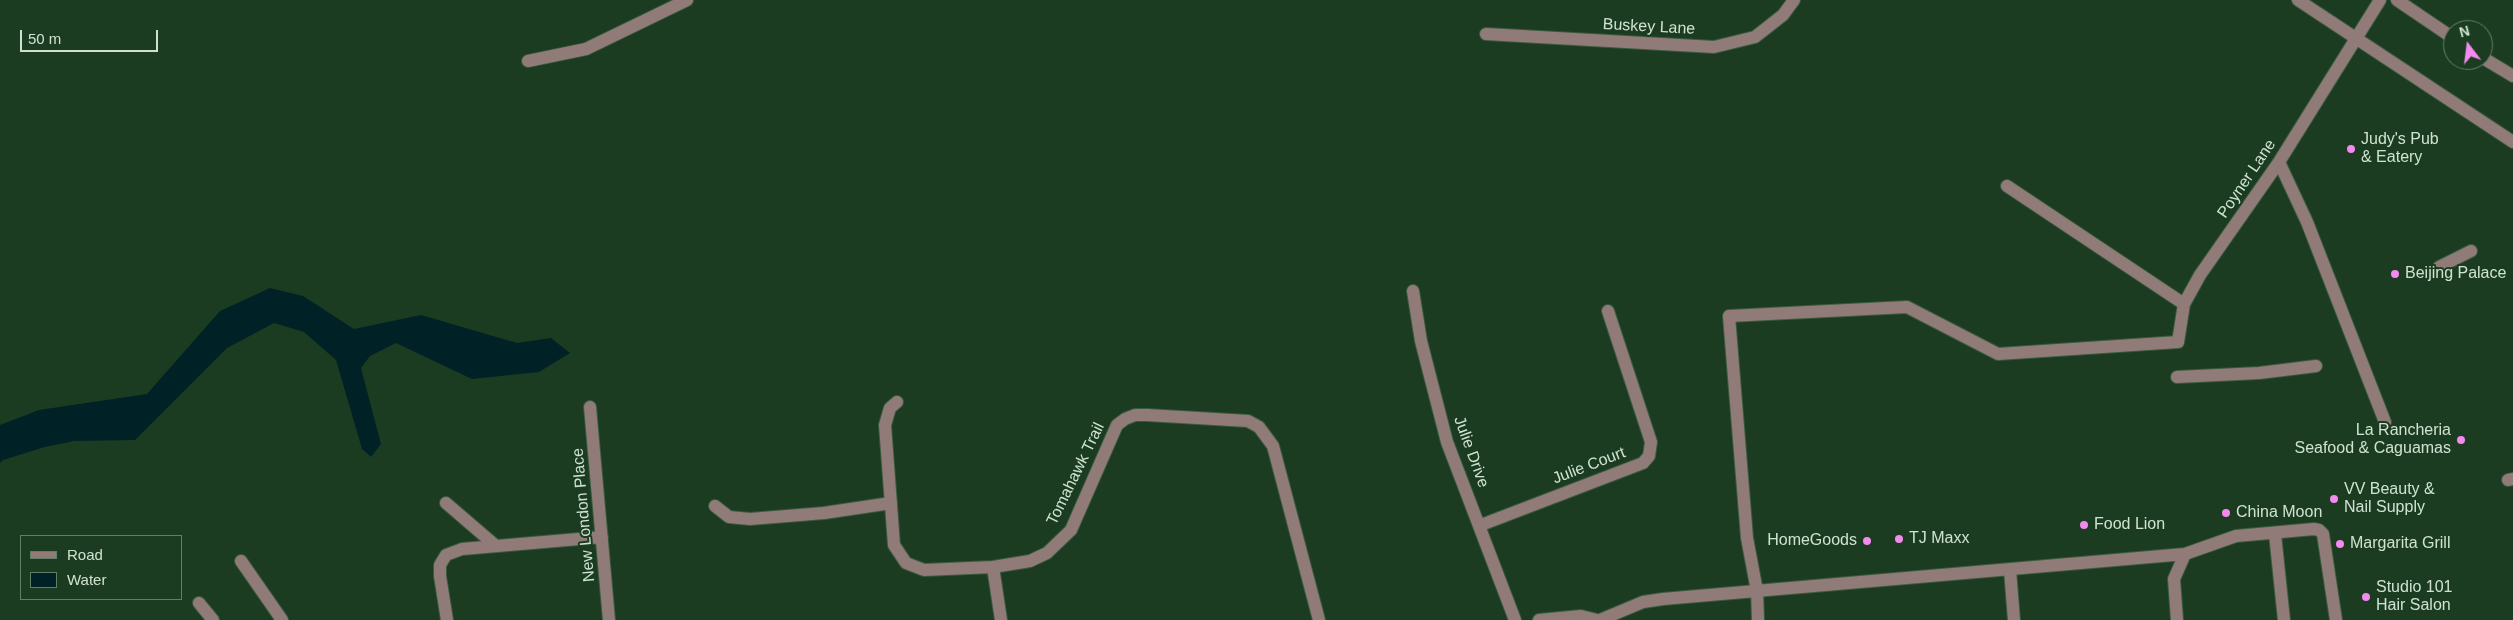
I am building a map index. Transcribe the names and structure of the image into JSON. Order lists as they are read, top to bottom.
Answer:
{
  "streets": {
    "street": [
      "Buskey Lane",
      "Poyner Lane",
      "Julie Drive",
      "Julie Court",
      "Tomahawk Trail",
      "New London Place"
    ]
  },
  "crossings": [
    ["Julie Drive", "Julie Court"]
  ],
  "places": [
    "Judy's Pub & Eatery",
    "Beijing Palace",
    "La Rancheria Seafood & Caguamas",
    "VV Beauty & Nail Supply",
    "China Moon",
    "Food Lion",
    "TJ Maxx",
    "HomeGoods",
    "Margarita Grill",
    "Studio 101 Hair Salon"
  ],
  "legend": ["Road", "Water"],
  "scale_bar": "50 m",
  "north": "top"
}
